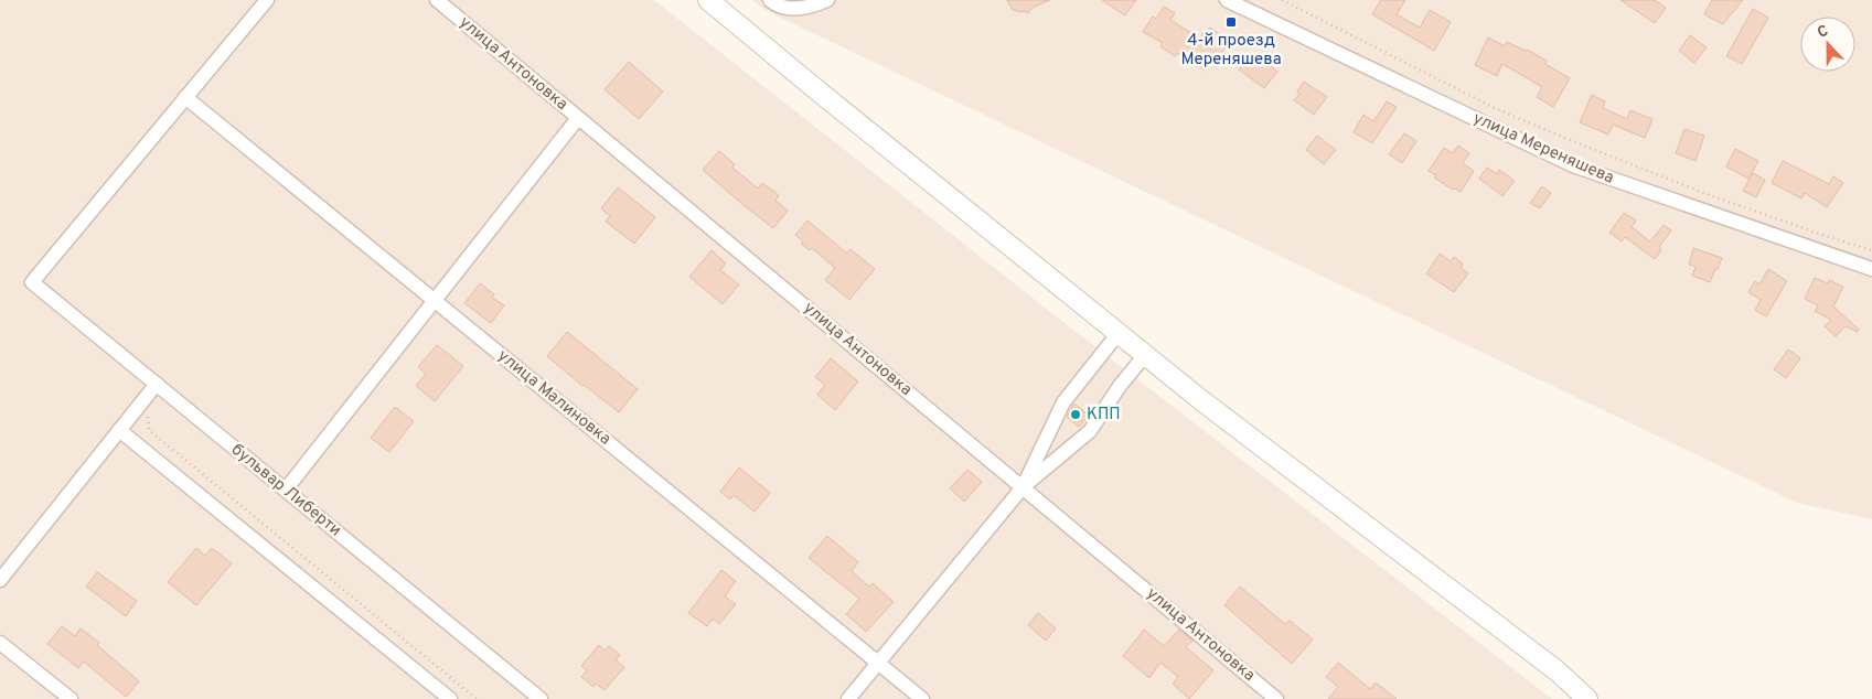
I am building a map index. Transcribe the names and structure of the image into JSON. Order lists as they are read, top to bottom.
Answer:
{
  "streets": {
    "street": [
      "улица Антоновка",
      "улица Мереняшева",
      "улица Малиновка",
      "бульвар Либерти"
    ]
  },
  "crossings": [
    ["улица Малиновка", "бульвар Либерти"]
  ],
  "places": {
    "transit": ["4-й проезд Мереняшева"],
    "other": ["КПП"]
  },
  "north": "top"
}
